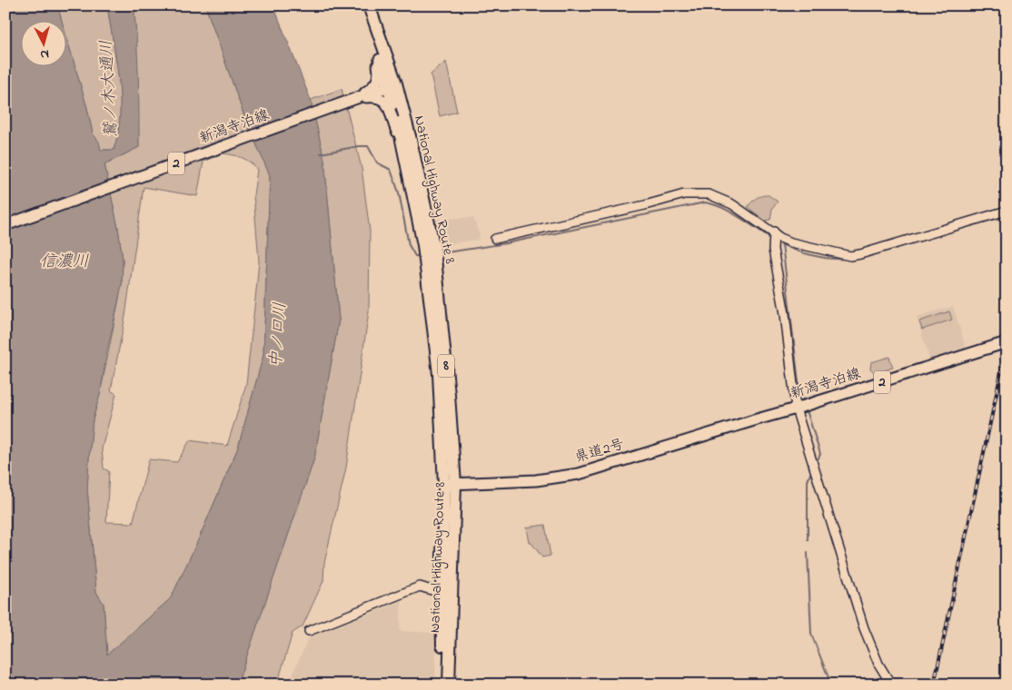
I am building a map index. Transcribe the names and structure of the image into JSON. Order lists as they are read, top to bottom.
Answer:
{
  "streets": {
    "highway": ["National Highway Route 8", "8"],
    "main road": ["新潟寺泊線", "2", "県道2号"]
  },
  "crossings": [
    ["新潟寺泊線", "National Highway Route 8"],
    ["新潟寺泊線", "県道2号"],
    ["National Highway Route 8", "県道2号"]
  ],
  "water": ["鷲ノ木大通川", "信濃川", "中ノ口川"],
  "north": "bottom"
}
